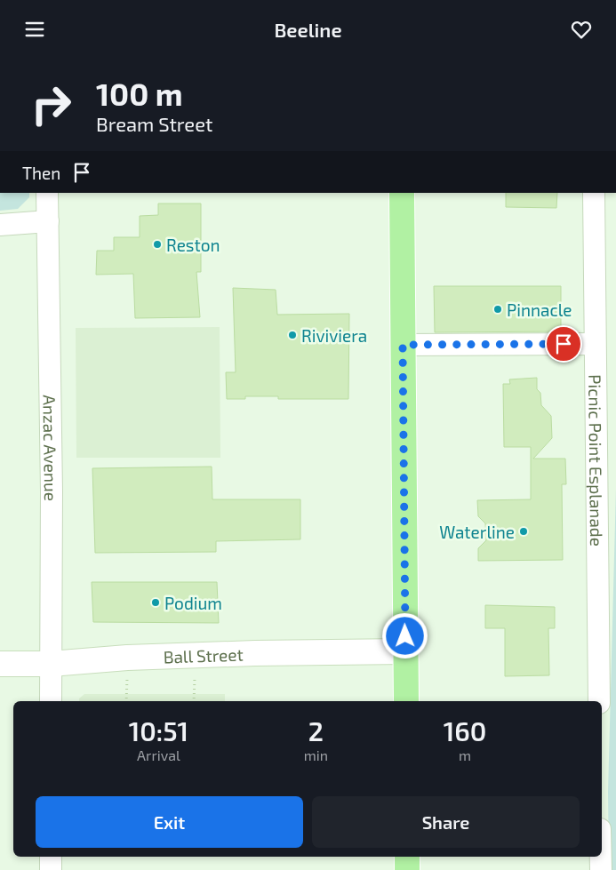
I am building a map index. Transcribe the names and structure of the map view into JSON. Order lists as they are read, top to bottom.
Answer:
{
  "streets": {
    "main road": ["Ball Street"],
    "street": ["Anzac Avenue", "Picnic Point Esplanade"]
  },
  "crossings": [
    ["Anzac Avenue", "Ball Street"]
  ],
  "places": [
    "Reston",
    "Pinnacle",
    "Riviviera",
    "Waterline",
    "Podium"
  ],
  "page": {
    "header": "Beeline",
    "turn": ["100 m", "Bream Street"],
    "then": "Then",
    "eta": [
      "10:51",
      "Arrival",
      "2",
      "min",
      "160",
      "m"
    ],
    "buttons": ["Exit", "Share"]
  }
}
